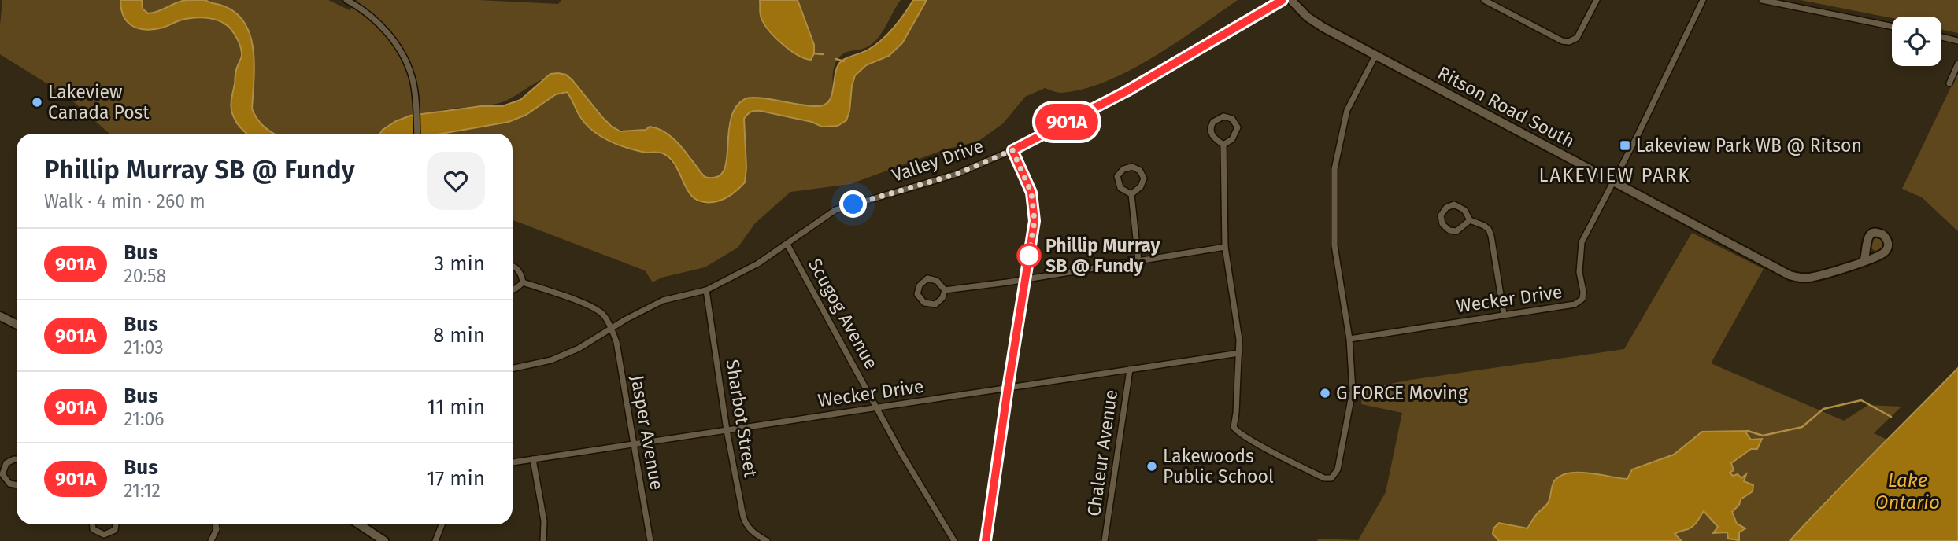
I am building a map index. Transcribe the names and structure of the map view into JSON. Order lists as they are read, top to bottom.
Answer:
{
  "streets": {
    "street": [
      "Ritson Road South",
      "Valley Drive",
      "Wecker Drive",
      "Scugog Avenue",
      "Sharbot Street",
      "Jasper Avenue",
      "Chaleur Avenue"
    ]
  },
  "crossings": [
    ["Ritson Road South", "Wecker Drive"],
    ["Valley Drive", "Scugog Avenue"],
    ["Valley Drive", "Sharbot Street"],
    ["Valley Drive", "Jasper Avenue"],
    ["Wecker Drive", "Scugog Avenue"],
    ["Wecker Drive", "Sharbot Street"],
    ["Wecker Drive", "Jasper Avenue"],
    ["Wecker Drive", "Chaleur Avenue"]
  ],
  "districts": ["LAKEVIEW PARK"],
  "water": ["Lake Ontario"],
  "places": {
    "other": [
      "Lakeview Canada Post",
      "Phillip Murray SB @ Fundy",
      "G FORCE Moving",
      "Lakewoods Public School"
    ],
    "transit": ["Lakeview Park WB @ Ritson"]
  },
  "lines": ["bus line 901A"],
  "page": {
    "on_map": "901A",
    "heading": ["Phillip Murray SB @ Fundy", "Walk · 4 min · 260 m"],
    "list": [
      {
        "mark": "901A",
        "name": "Bus",
        "note": "20:58",
        "value": "3 min"
      },
      {
        "mark": "901A",
        "name": "Bus",
        "note": "21:03",
        "value": "8 min"
      },
      {
        "mark": "901A",
        "name": "Bus",
        "note": "21:06",
        "value": "11 min"
      },
      {
        "mark": "901A",
        "name": "Bus",
        "note": "21:12",
        "value": "17 min"
      }
    ]
  }
}
